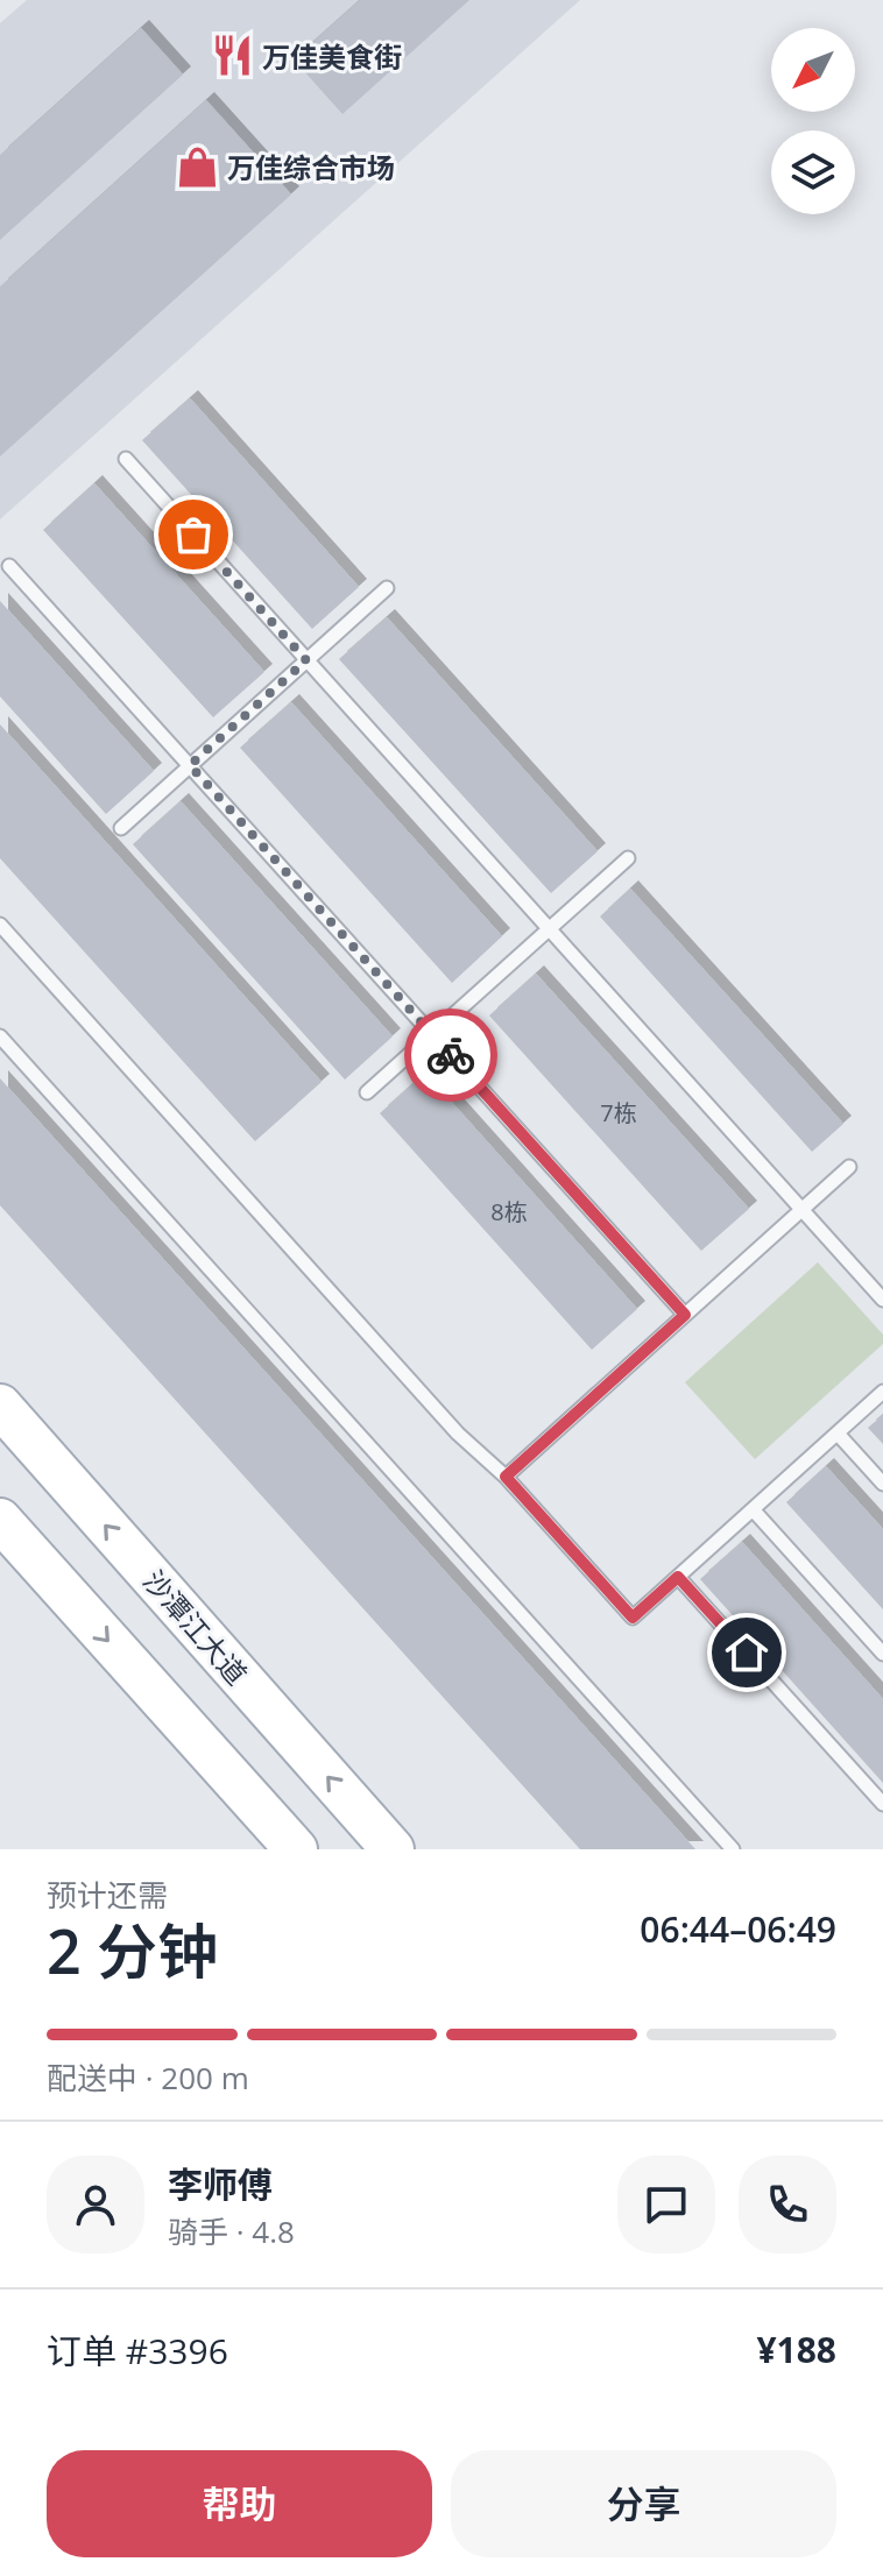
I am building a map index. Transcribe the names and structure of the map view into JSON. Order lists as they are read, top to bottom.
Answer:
{
  "streets": {
    "main road": ["沙潭江大道"]
  },
  "places": {
    "restaurant": ["万佳美食街"],
    "shop": ["万佳综合市场"]
  },
  "house_numbers": ["7栋", "8栋"],
  "north": "bottom left",
  "page": {
    "heading": ["2 分钟", "预计还需", "06:44–06:49"],
    "panel": [
      "李师傅",
      "骑手 · 4.8",
      "订单 #3396",
      "¥188"
    ],
    "bar": "配送中 · 200 m",
    "buttons": ["帮助", "分享"]
  }
}
